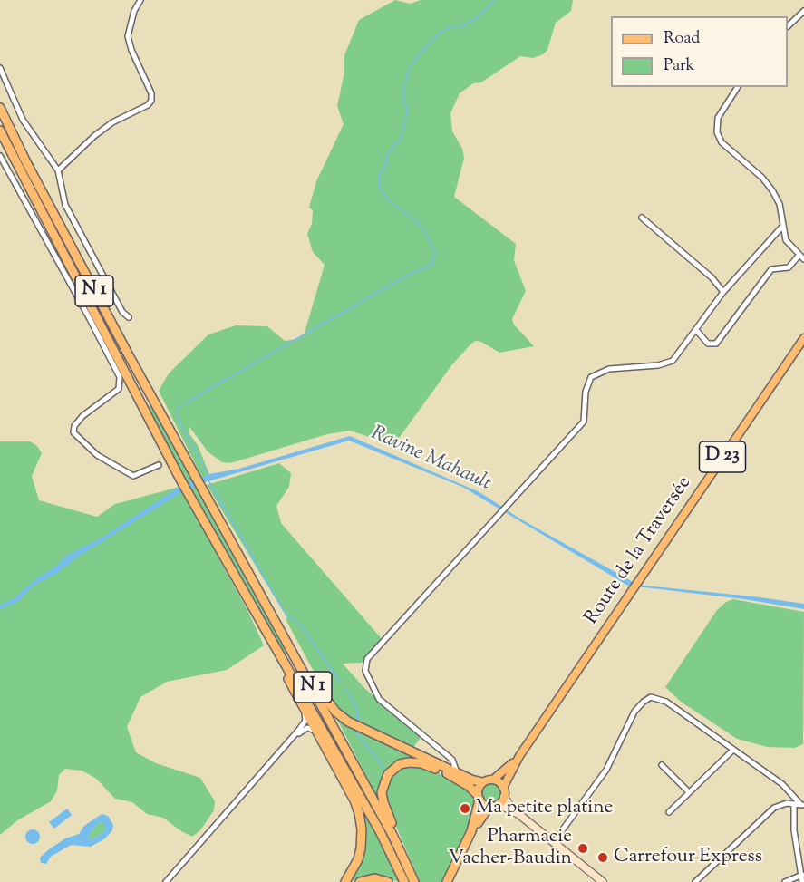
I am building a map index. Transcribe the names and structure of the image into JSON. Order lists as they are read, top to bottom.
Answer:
{
  "streets": {
    "highway": ["N 1"],
    "main road": ["D 23", "Route de la Traversée"]
  },
  "water": ["Ravine Mahault"],
  "places": ["Ma petite platine", "Pharmacie Vacher-Baudin", "Carrefour Express"],
  "legend": ["Road", "Park"]
}
